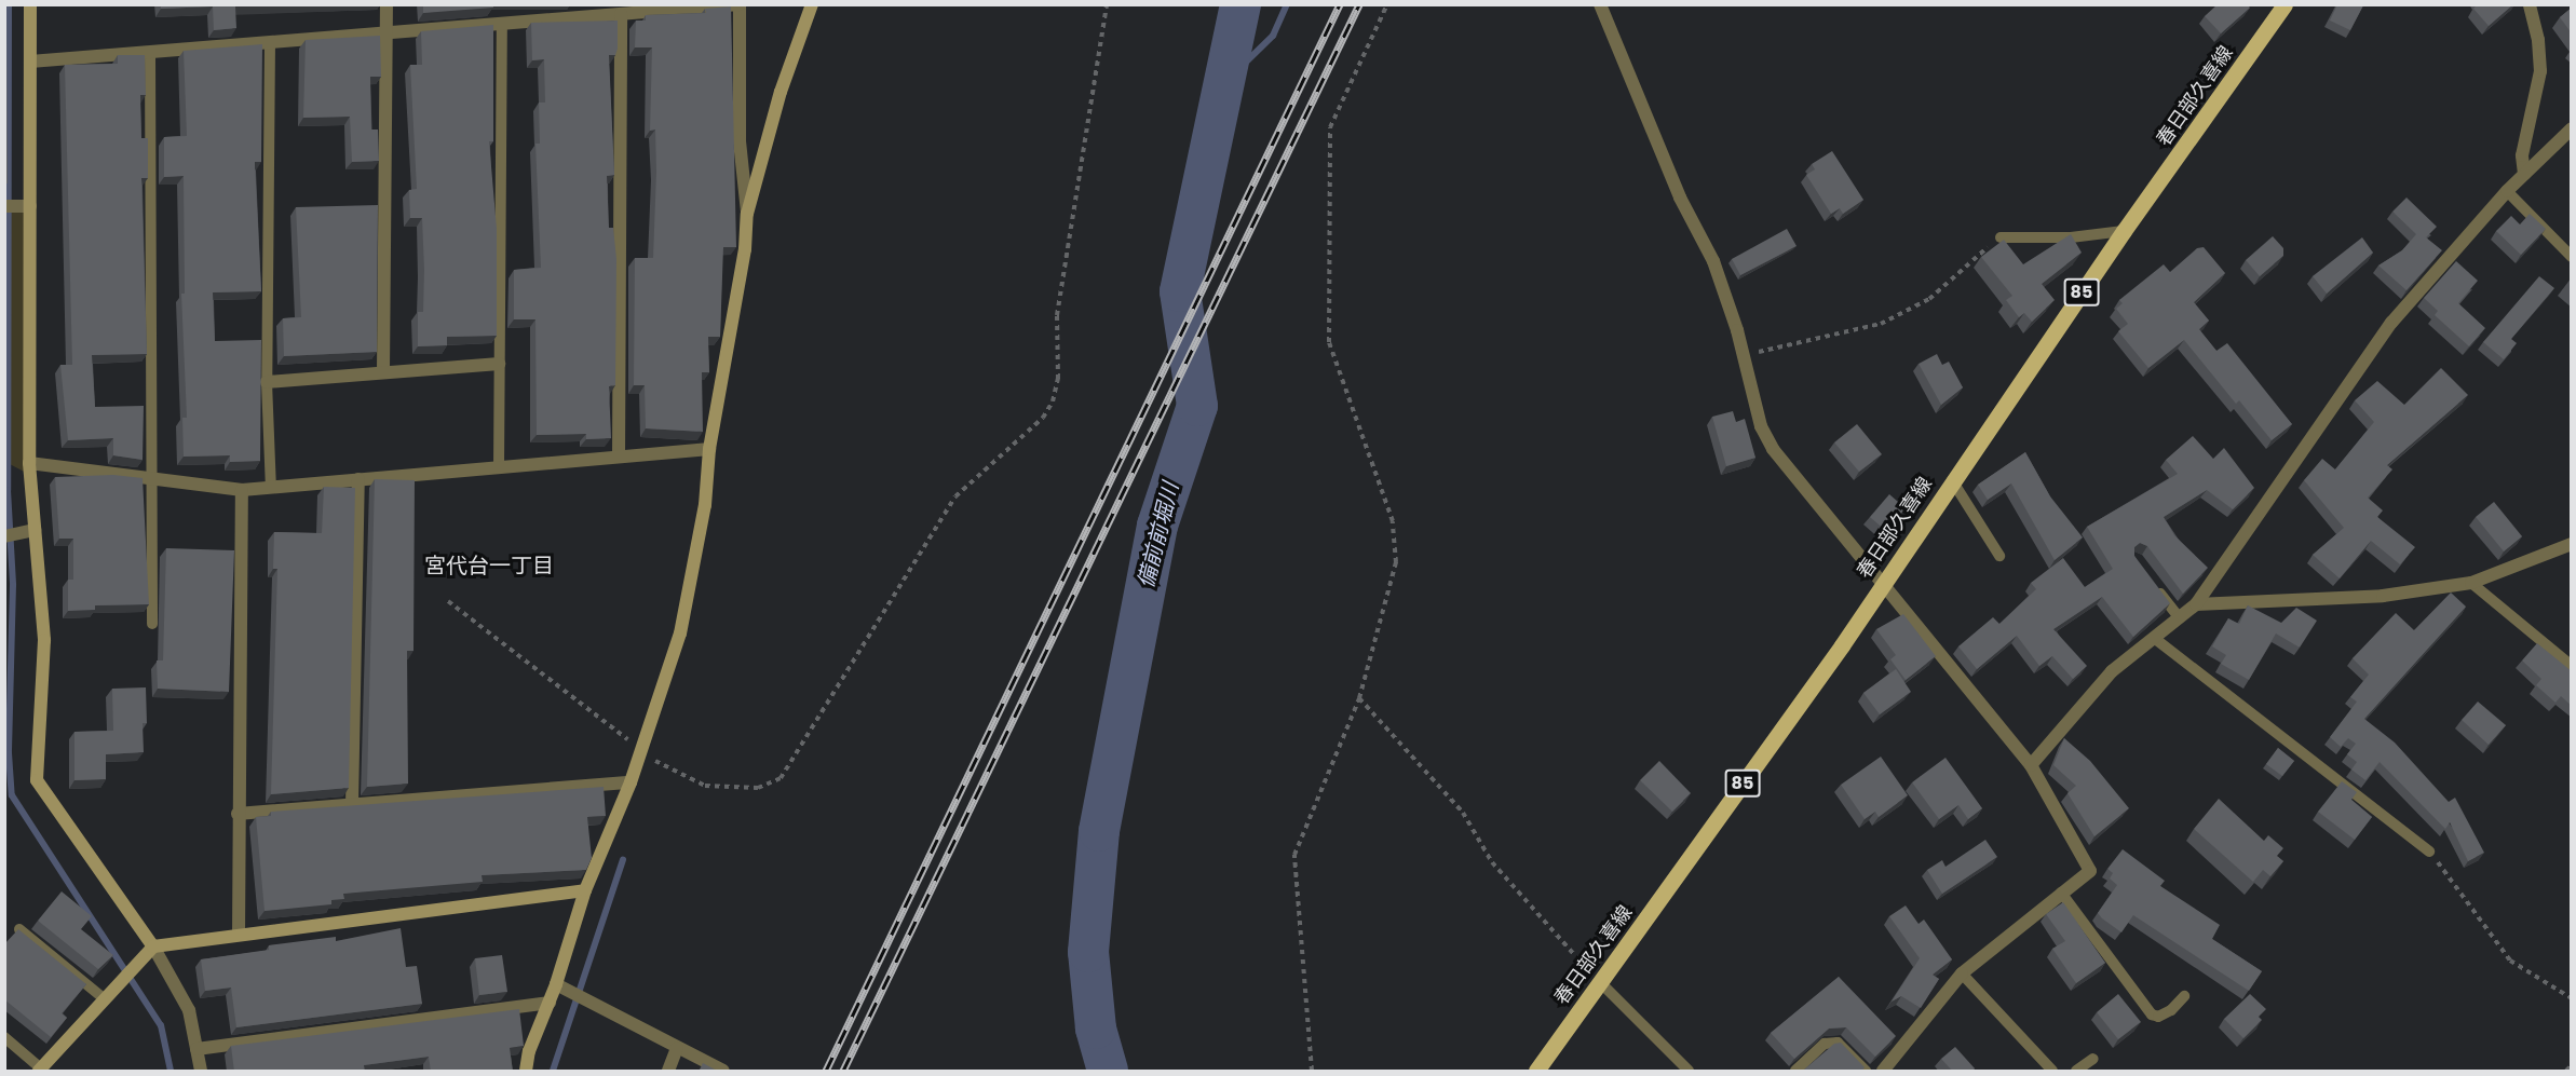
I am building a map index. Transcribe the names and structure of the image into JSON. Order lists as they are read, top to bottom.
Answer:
{
  "streets": {
    "main road": ["春日部久喜線", "85"]
  },
  "districts": ["宮代台一丁目"],
  "water": ["備前前堀川"]
}
